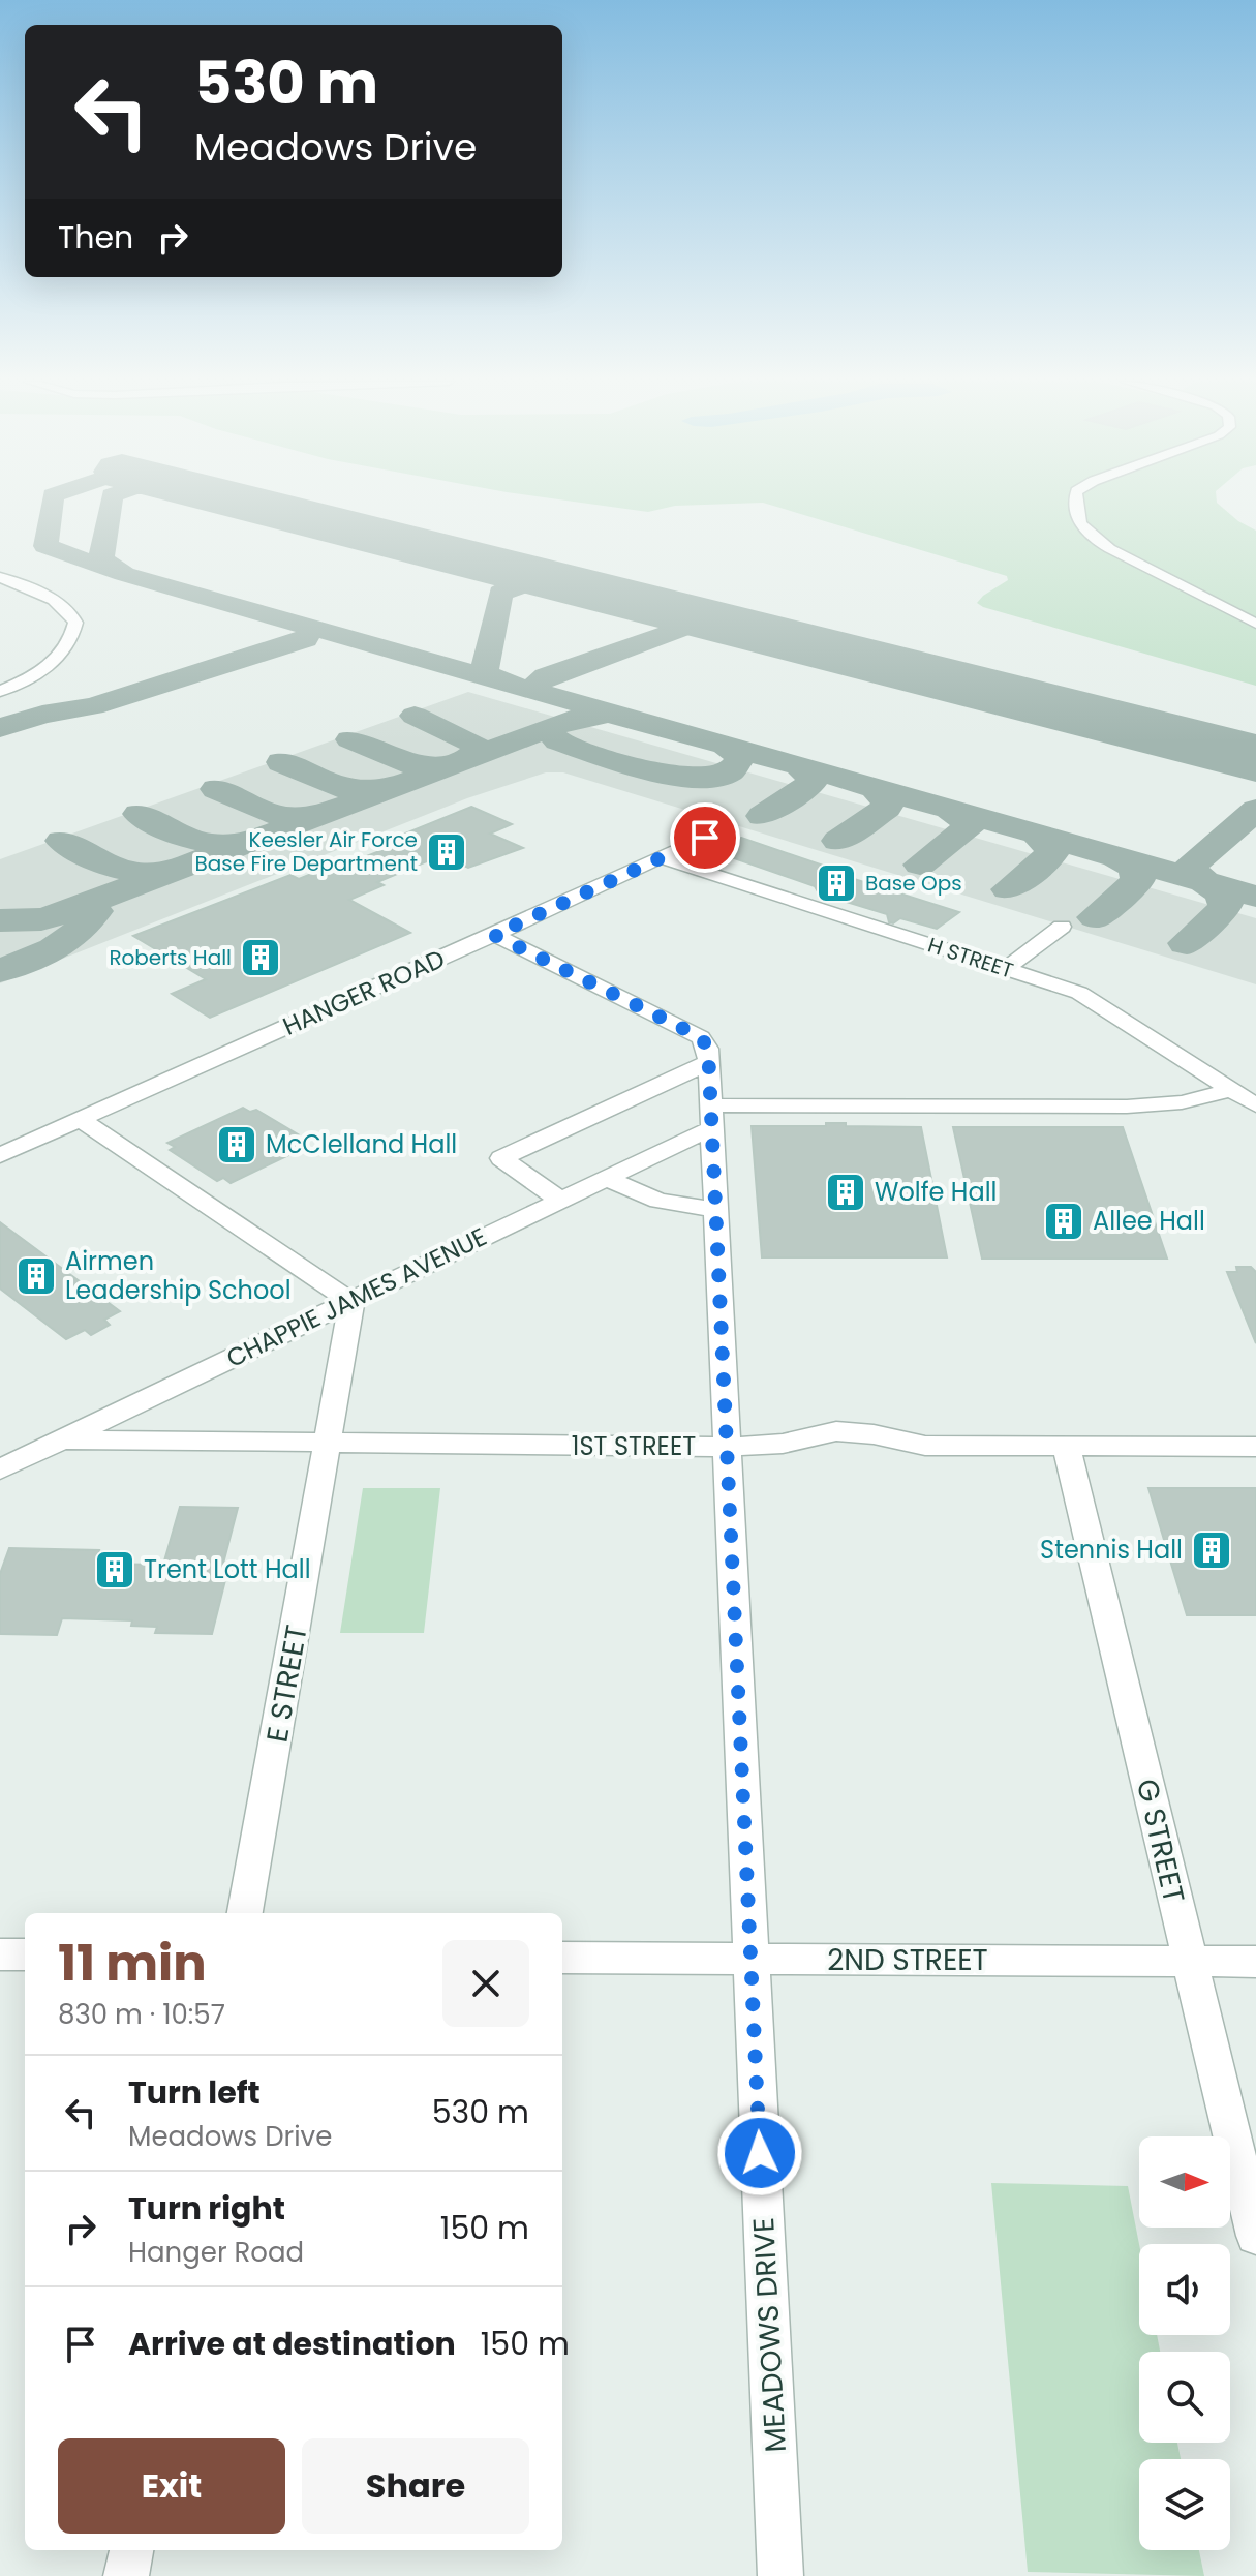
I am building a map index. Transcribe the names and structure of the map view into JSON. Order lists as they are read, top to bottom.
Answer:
{
  "streets": {
    "street": [
      "H STREET",
      "HANGER ROAD",
      "CHAPPIE JAMES AVENUE",
      "1ST STREET",
      "E STREET",
      "G STREET",
      "2ND STREET",
      "MEADOWS DRIVE"
    ]
  },
  "crossings": [
    ["H STREET", "HANGER ROAD"],
    ["CHAPPIE JAMES AVENUE", "1ST STREET"],
    ["CHAPPIE JAMES AVENUE", "E STREET"],
    ["CHAPPIE JAMES AVENUE", "MEADOWS DRIVE"],
    ["1ST STREET", "E STREET"],
    ["1ST STREET", "G STREET"],
    ["1ST STREET", "MEADOWS DRIVE"],
    ["G STREET", "2ND STREET"],
    ["2ND STREET", "MEADOWS DRIVE"]
  ],
  "places": {
    "building": [
      "Keesler Air Force Base Fire Department",
      "Base Ops",
      "Roberts Hall",
      "McClelland Hall",
      "Wolfe Hall",
      "Allee Hall",
      "Airmen Leadership School",
      "Stennis Hall",
      "Trent Lott Hall"
    ]
  },
  "north": "right",
  "page": {
    "turn": ["530 m", "Meadows Drive"],
    "then": "Then",
    "heading": ["11 min", "830 m · 10:57"],
    "list": [
      {
        "name": "Turn left",
        "note": "Meadows Drive",
        "value": "530 m"
      },
      {
        "name": "Turn right",
        "note": "Hanger Road",
        "value": "150 m"
      },
      {
        "name": "Arrive at destination",
        "value": "150 m"
      }
    ],
    "buttons": ["Exit", "Share"]
  }
}
